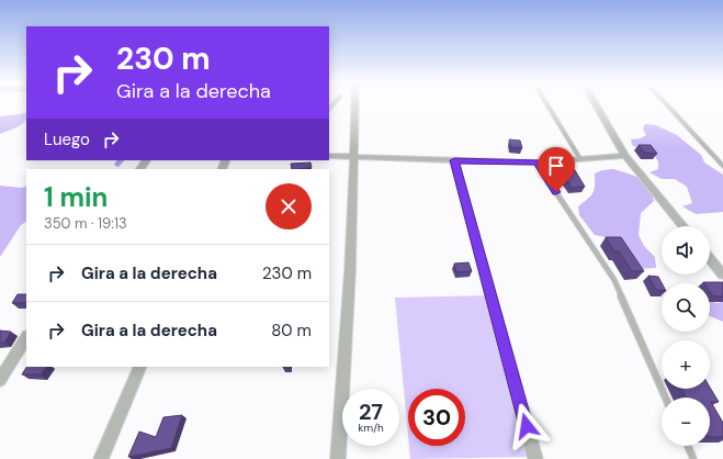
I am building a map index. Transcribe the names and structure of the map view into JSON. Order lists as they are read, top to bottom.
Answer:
{
  "page": {
    "turn": ["230 m", "Gira a la derecha"],
    "then": "Luego",
    "heading": ["1 min", "350 m · 19:13"],
    "map_buttons": ["+", "−"],
    "list": [
      {
        "name": "Gira a la derecha",
        "value": "230 m"
      },
      {
        "name": "Gira a la derecha",
        "value": "80 m"
      }
    ],
    "speed": "27 km/h",
    "limit": "30"
  }
}
